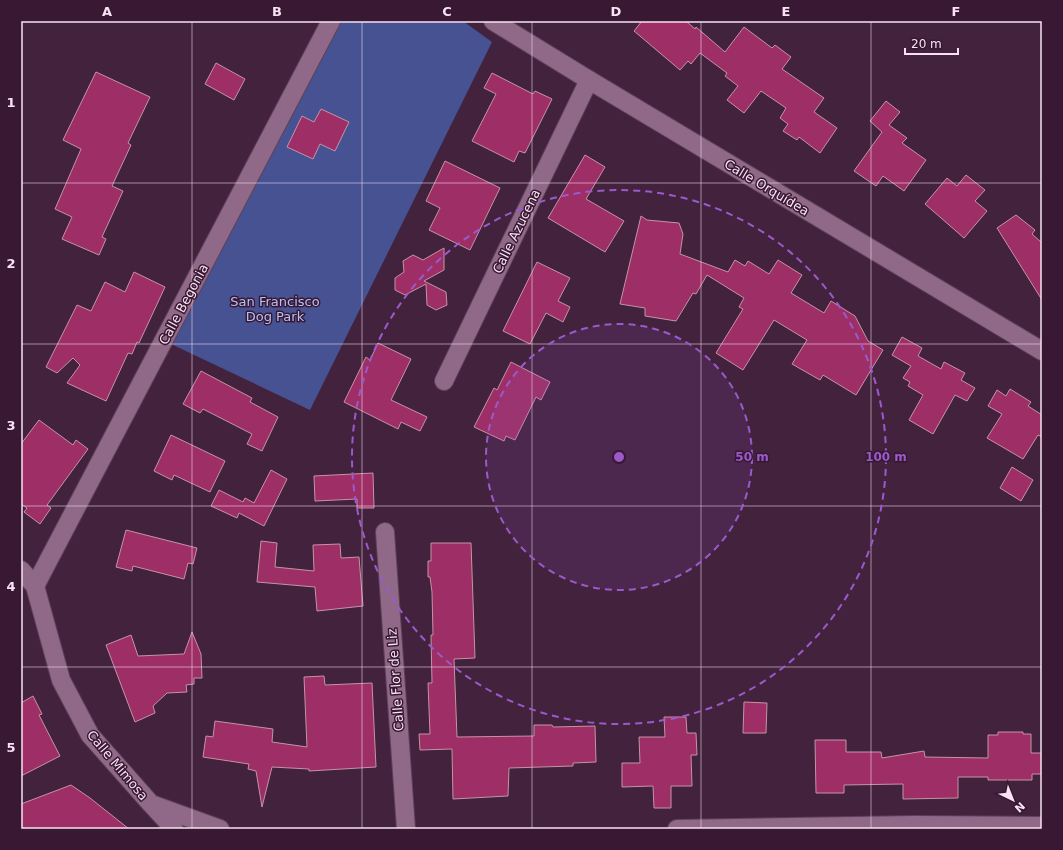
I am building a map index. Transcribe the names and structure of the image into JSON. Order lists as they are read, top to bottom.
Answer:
{
  "streets": {
    "street": [
      "Calle Orquídea",
      "Calle Azucena",
      "Calle Begonia",
      "Calle Flor de Liz",
      "Calle Mimosa"
    ]
  },
  "crossings": [
    ["Calle Orquídea", "Calle Azucena"],
    ["Calle Begonia", "Calle Mimosa"]
  ],
  "parks": ["San Francisco Dog Park"],
  "scale_bar": "20 m",
  "north": "bottom right",
  "grid": {
    "columns": [
      "A",
      "B",
      "C",
      "D",
      "E",
      "F"
    ],
    "rows": [
      "1",
      "2",
      "3",
      "4",
      "5"
    ]
  },
  "rings": ["50 m", "100 m"]
}
